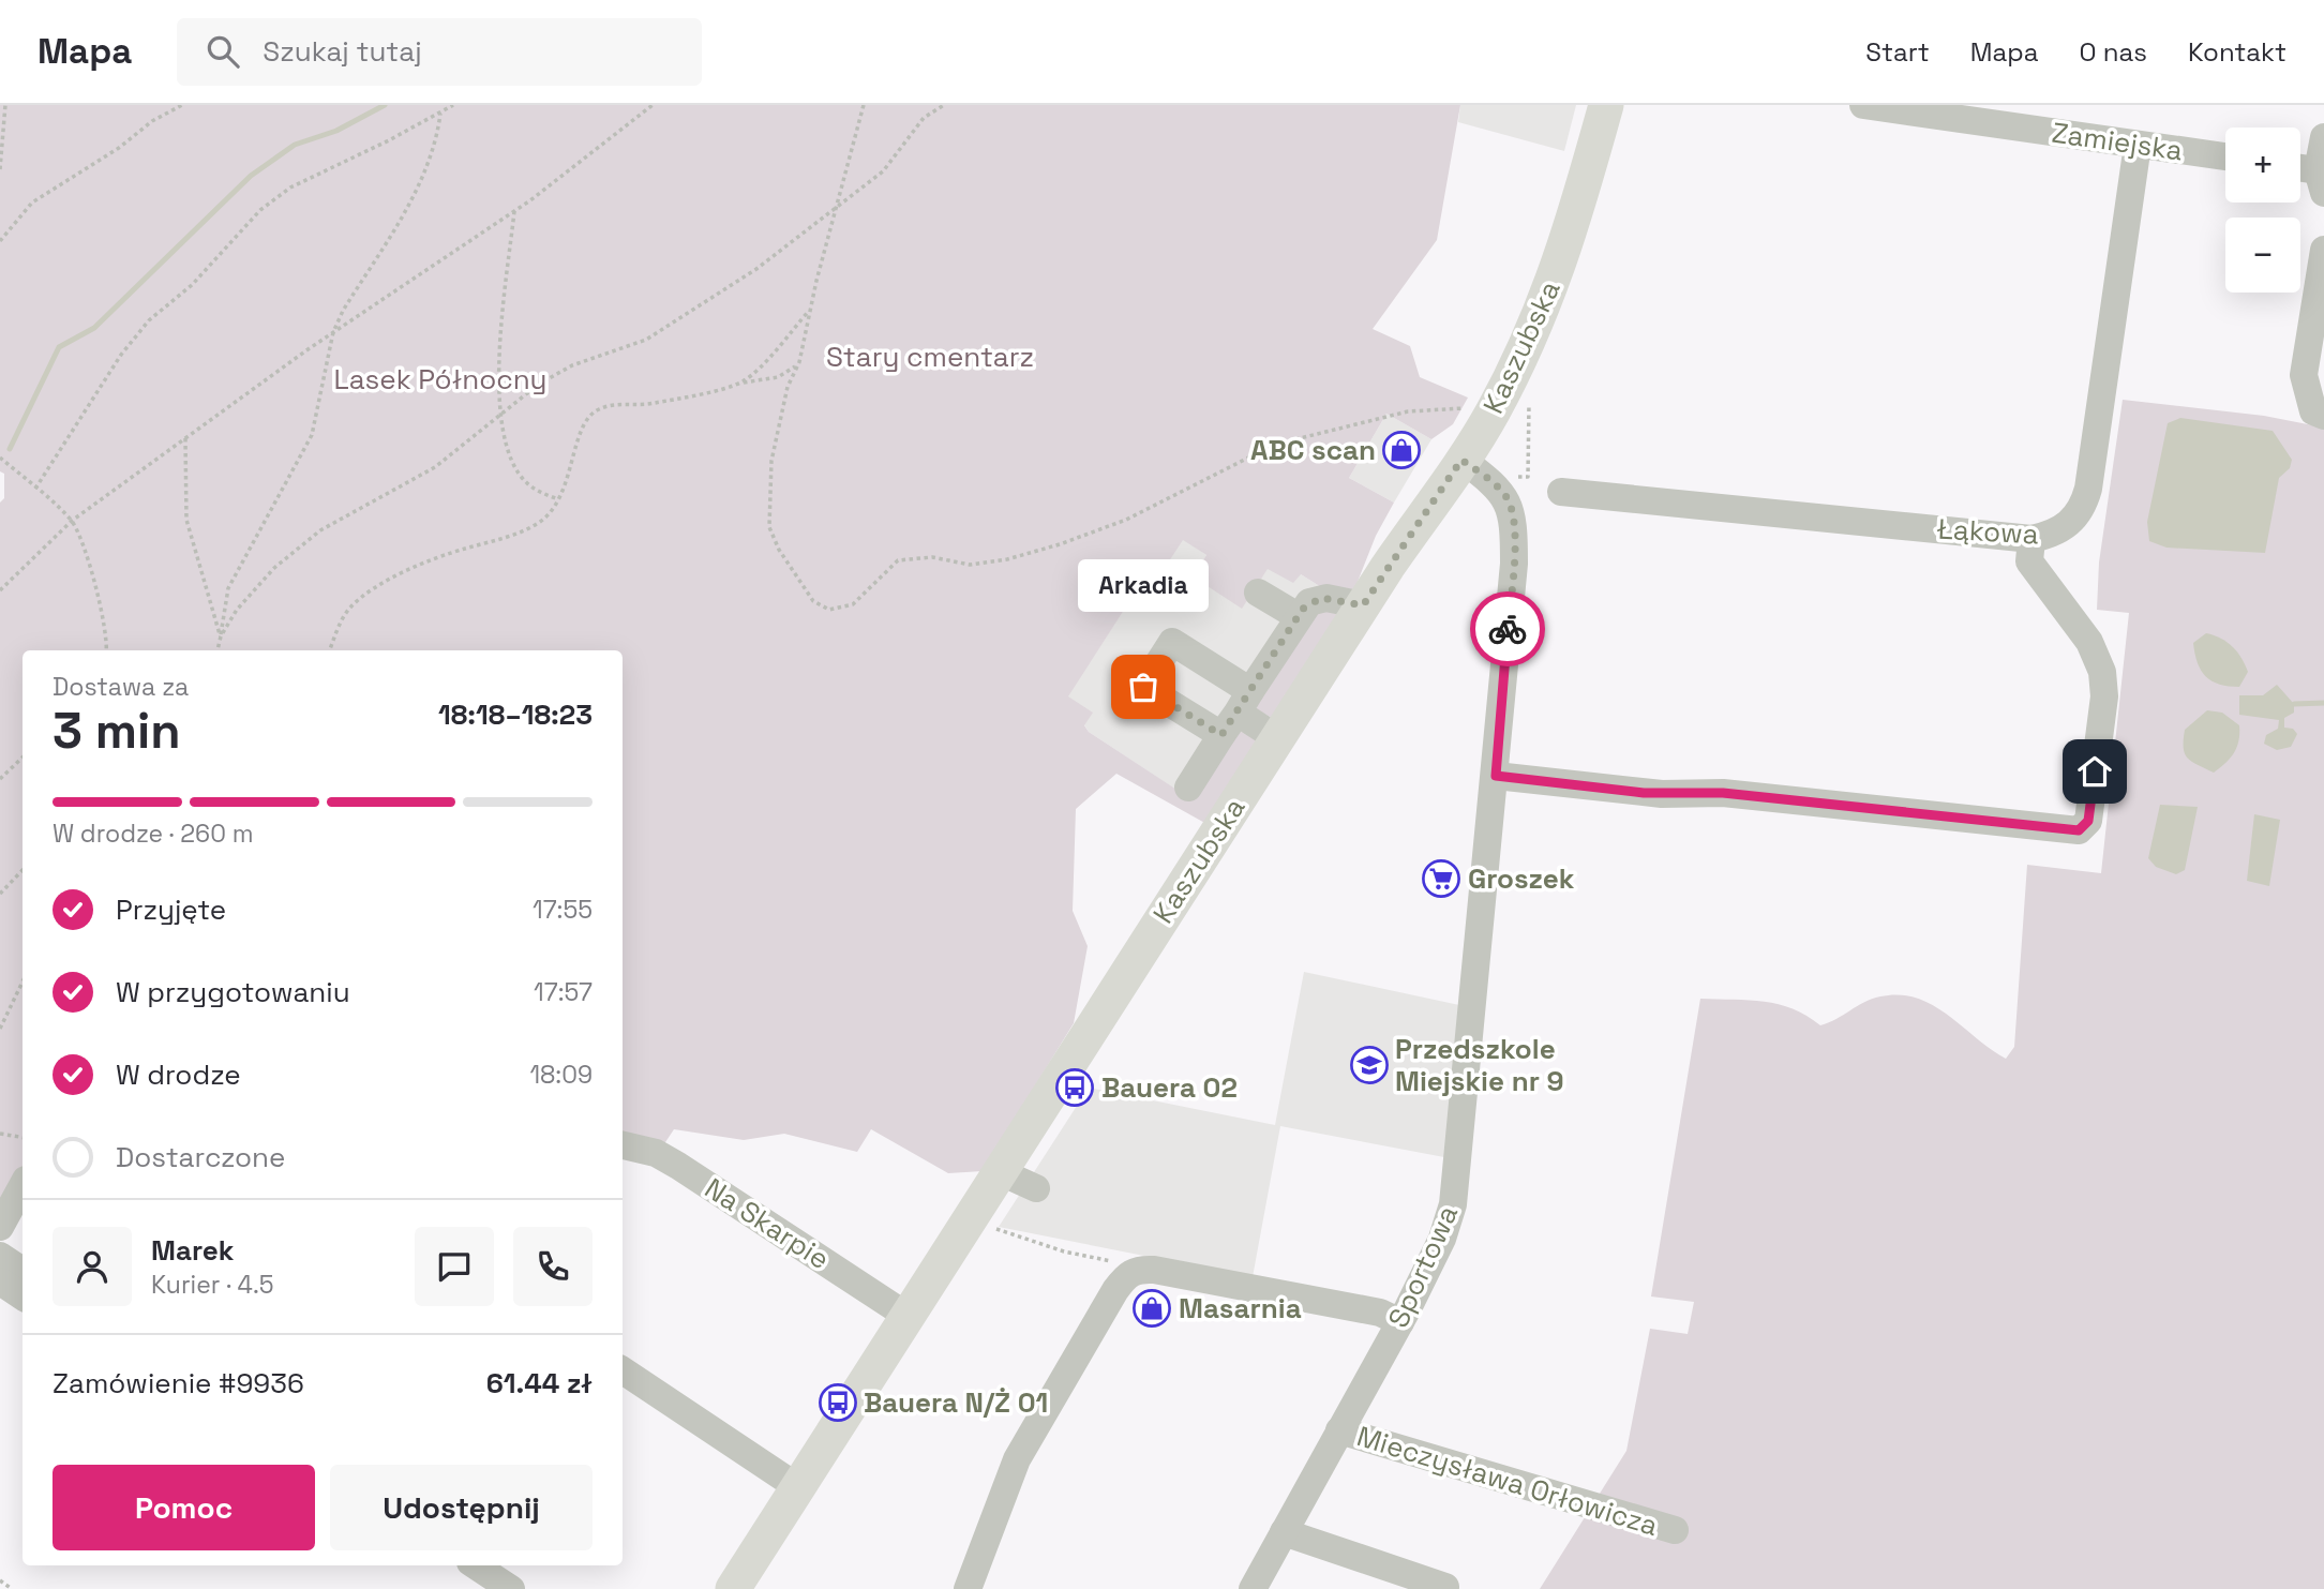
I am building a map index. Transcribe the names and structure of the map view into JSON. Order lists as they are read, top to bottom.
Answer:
{
  "streets": {
    "main road": ["Kaszubska"],
    "street": [
      "Zamiejska",
      "Łąkowa",
      "Na Skarpie",
      "Sportowa",
      "Mieczysława Orłowicza"
    ]
  },
  "crossings": [
    ["Zamiejska", "Łąkowa"],
    ["Kaszubska", "Na Skarpie"],
    ["Kaszubska", "Sportowa"],
    ["Sportowa", "Mieczysława Orłowicza"]
  ],
  "parks": ["Stary cmentarz", "Lasek Północny"],
  "places": {
    "shop": ["ABC scan", "Masarnia"],
    "other": ["Arkadia"],
    "supermarket": ["Groszek"],
    "school or university": ["Przedszkole Miejskie nr 9"],
    "bus stop": ["Bauera 02", "Bauera N/Ż 01"]
  },
  "page": {
    "header": "Mapa",
    "search": "Szukaj tutaj",
    "nav": [
      "Start",
      "Mapa",
      "O nas",
      "Kontakt"
    ],
    "map_buttons": ["+", "−"],
    "bubble": "Arkadia",
    "heading": ["3 min", "Dostawa za", "18:18–18:23"],
    "panel": [
      "Marek",
      "Kurier · 4.5",
      "Zamówienie #9936",
      "61.44 zł"
    ],
    "bar": "W drodze · 260 m",
    "list": [
      ["Przyjęte", "17:55"],
      ["W przygotowaniu", "17:57"],
      ["W drodze", "18:09"],
      "Dostarczone"
    ],
    "buttons": ["Pomoc", "Udostępnij"]
  }
}
